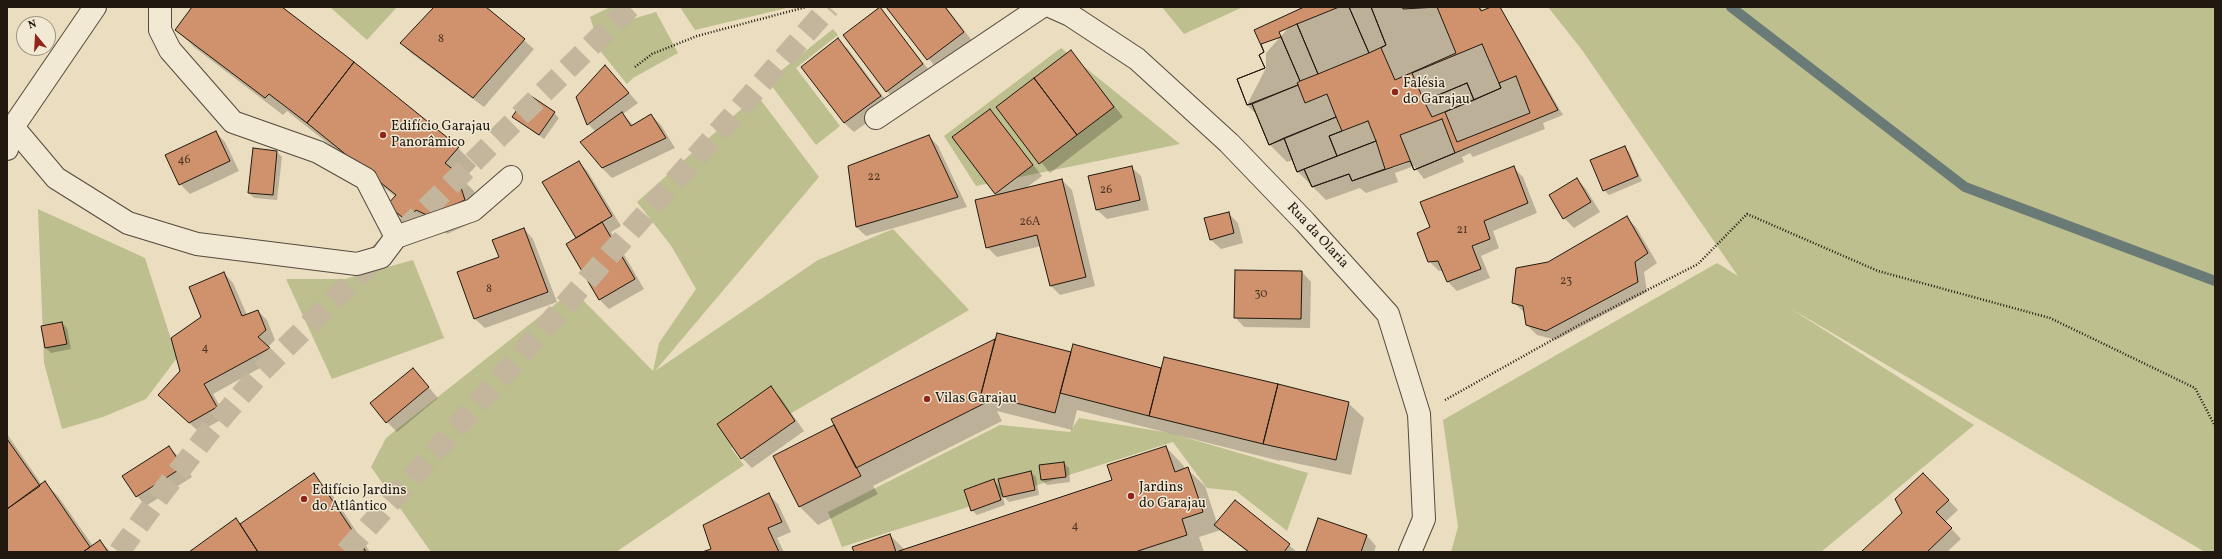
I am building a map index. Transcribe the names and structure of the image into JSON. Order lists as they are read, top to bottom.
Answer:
{
  "streets": {
    "street": ["Rua da Olaria"]
  },
  "places": [
    "Falésia do Garajau",
    "Edifício Garajau Panorâmico",
    "Vilas Garajau",
    "Jardins do Garajau",
    "Edifício Jardins do Atlântico"
  ],
  "house_numbers": [
    "8",
    "46",
    "22",
    "26",
    "26A",
    "21",
    "23",
    "8",
    "30",
    "4",
    "4"
  ],
  "north": "top"
}
